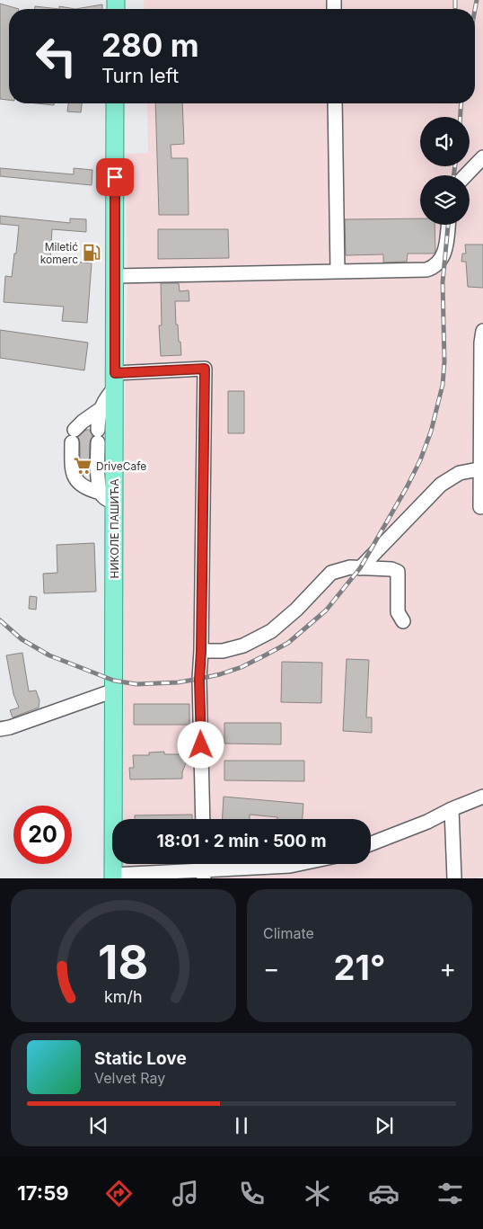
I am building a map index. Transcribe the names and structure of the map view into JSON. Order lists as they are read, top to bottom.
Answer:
{
  "streets": {
    "main road": ["НИКОЛЕ ПАШИЋА"]
  },
  "places": {
    "fuel station": ["Miletić komerc"],
    "supermarket": ["DriveCafe"]
  },
  "page": {
    "turn": ["280 m", "Turn left"],
    "limit": "20",
    "trip": "18:01 · 2 min · 500 m",
    "tile": "Climate",
    "heat": ["−", "21°", "+"],
    "song": ["Static Love", "Velvet Ray"],
    "tabs": "17:59",
    "gauge": ["18", "km/h"]
  }
}
